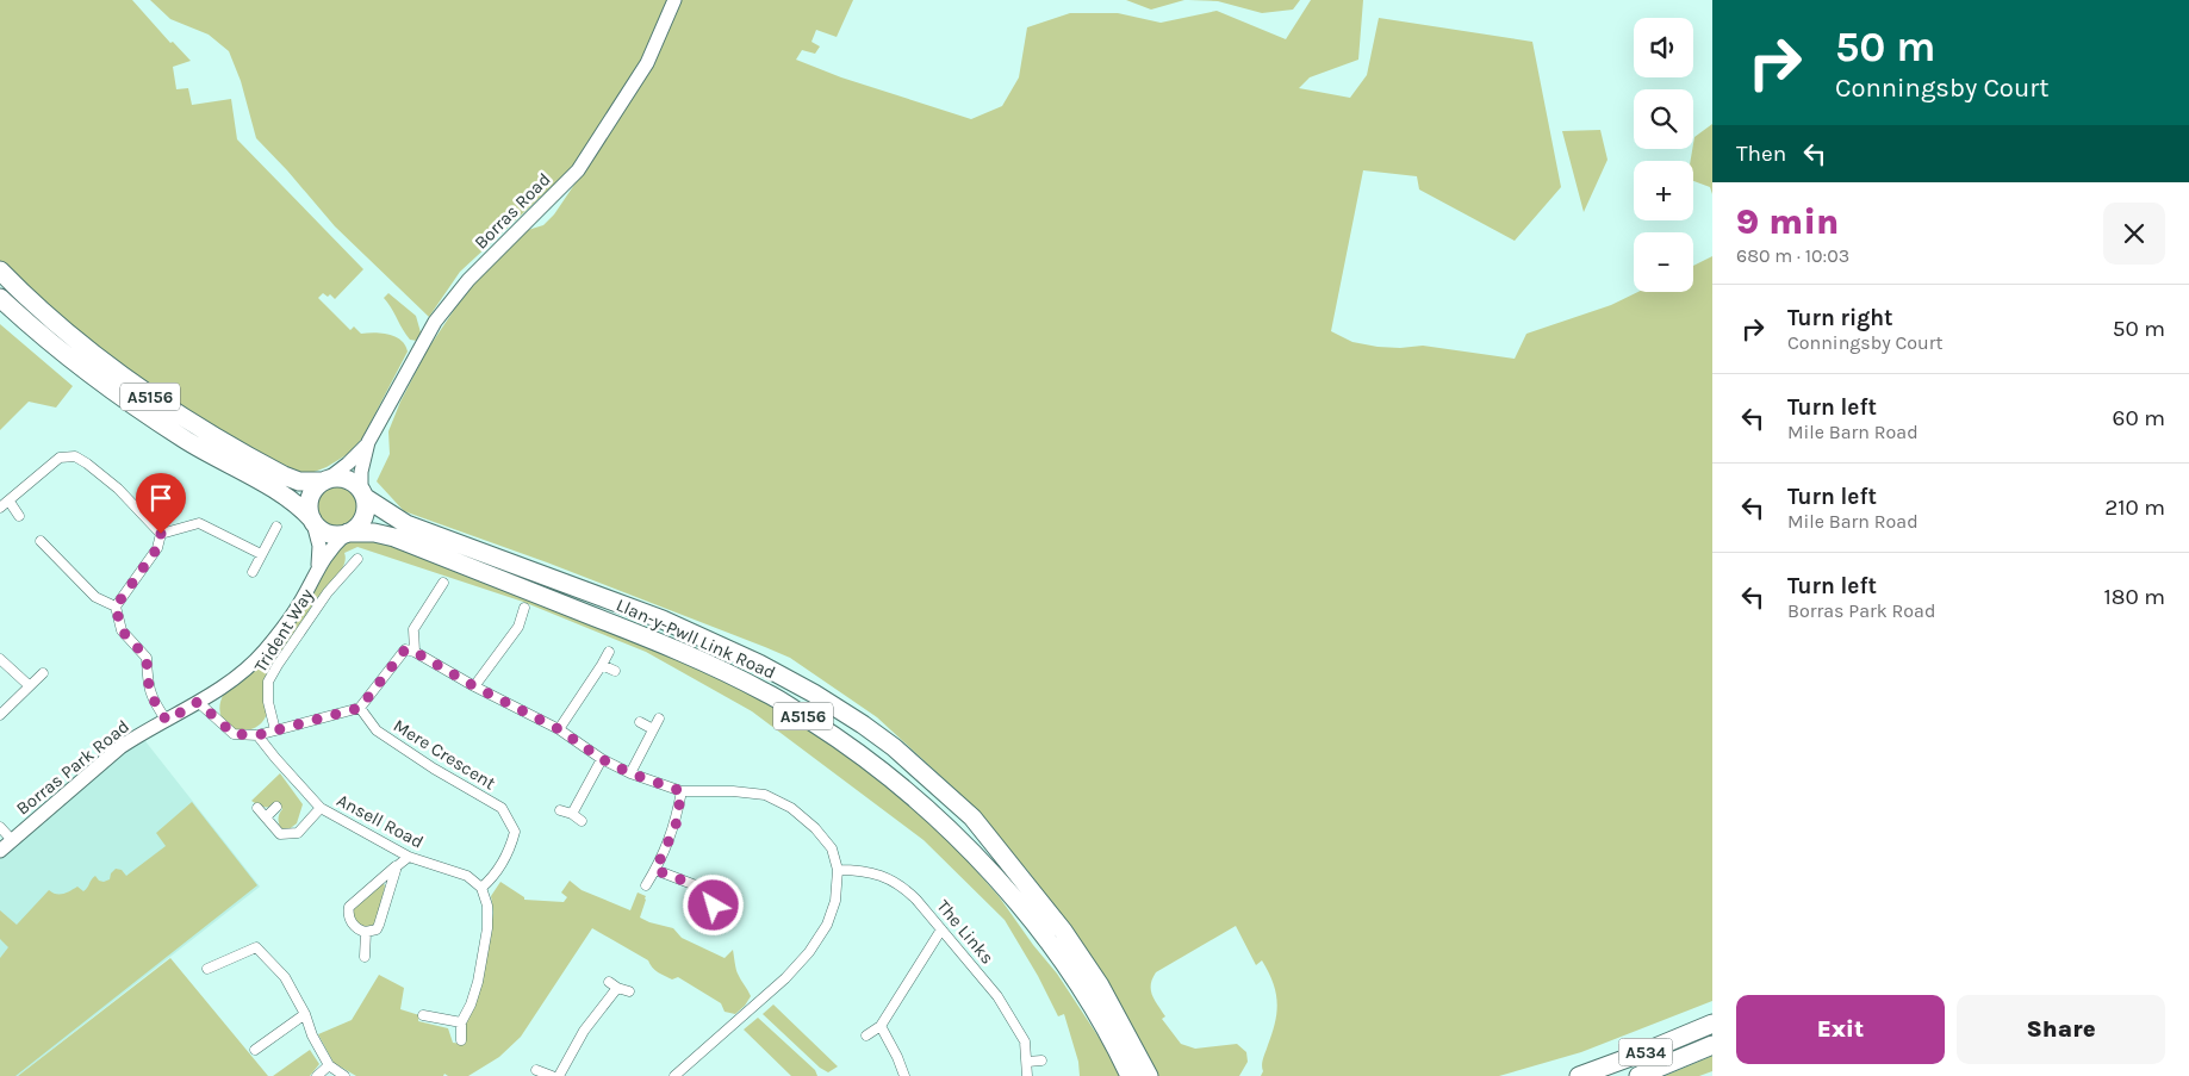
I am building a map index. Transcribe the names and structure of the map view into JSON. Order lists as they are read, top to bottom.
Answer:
{
  "streets": {
    "highway": ["A5156", "Llan-y-Pwll Link Road", "A534"],
    "street": [
      "Borras Road",
      "Trident Way",
      "Mere Crescent",
      "Borras Park Road",
      "Ansell Road",
      "The Links"
    ]
  },
  "crossings": [
    ["Borras Road", "A5156"],
    ["Borras Road", "Llan-y-Pwll Link Road"],
    ["Borras Road", "Borras Park Road"],
    ["A5156", "Llan-y-Pwll Link Road"],
    ["A5156", "Borras Park Road"],
    ["Llan-y-Pwll Link Road", "Borras Park Road"],
    ["Mere Crescent", "Ansell Road"]
  ],
  "page": {
    "turn": ["50 m", "Conningsby Court"],
    "map_buttons": ["+", "−"],
    "then": "Then",
    "heading": ["9 min", "680 m · 10:03"],
    "list": [
      {
        "name": "Turn right",
        "note": "Conningsby Court",
        "value": "50 m"
      },
      {
        "name": "Turn left",
        "note": "Mile Barn Road",
        "value": "60 m"
      },
      {
        "name": "Turn left",
        "note": "Mile Barn Road",
        "value": "210 m"
      },
      {
        "name": "Turn left",
        "note": "Borras Park Road",
        "value": "180 m"
      }
    ],
    "buttons": ["Exit", "Share"]
  }
}
